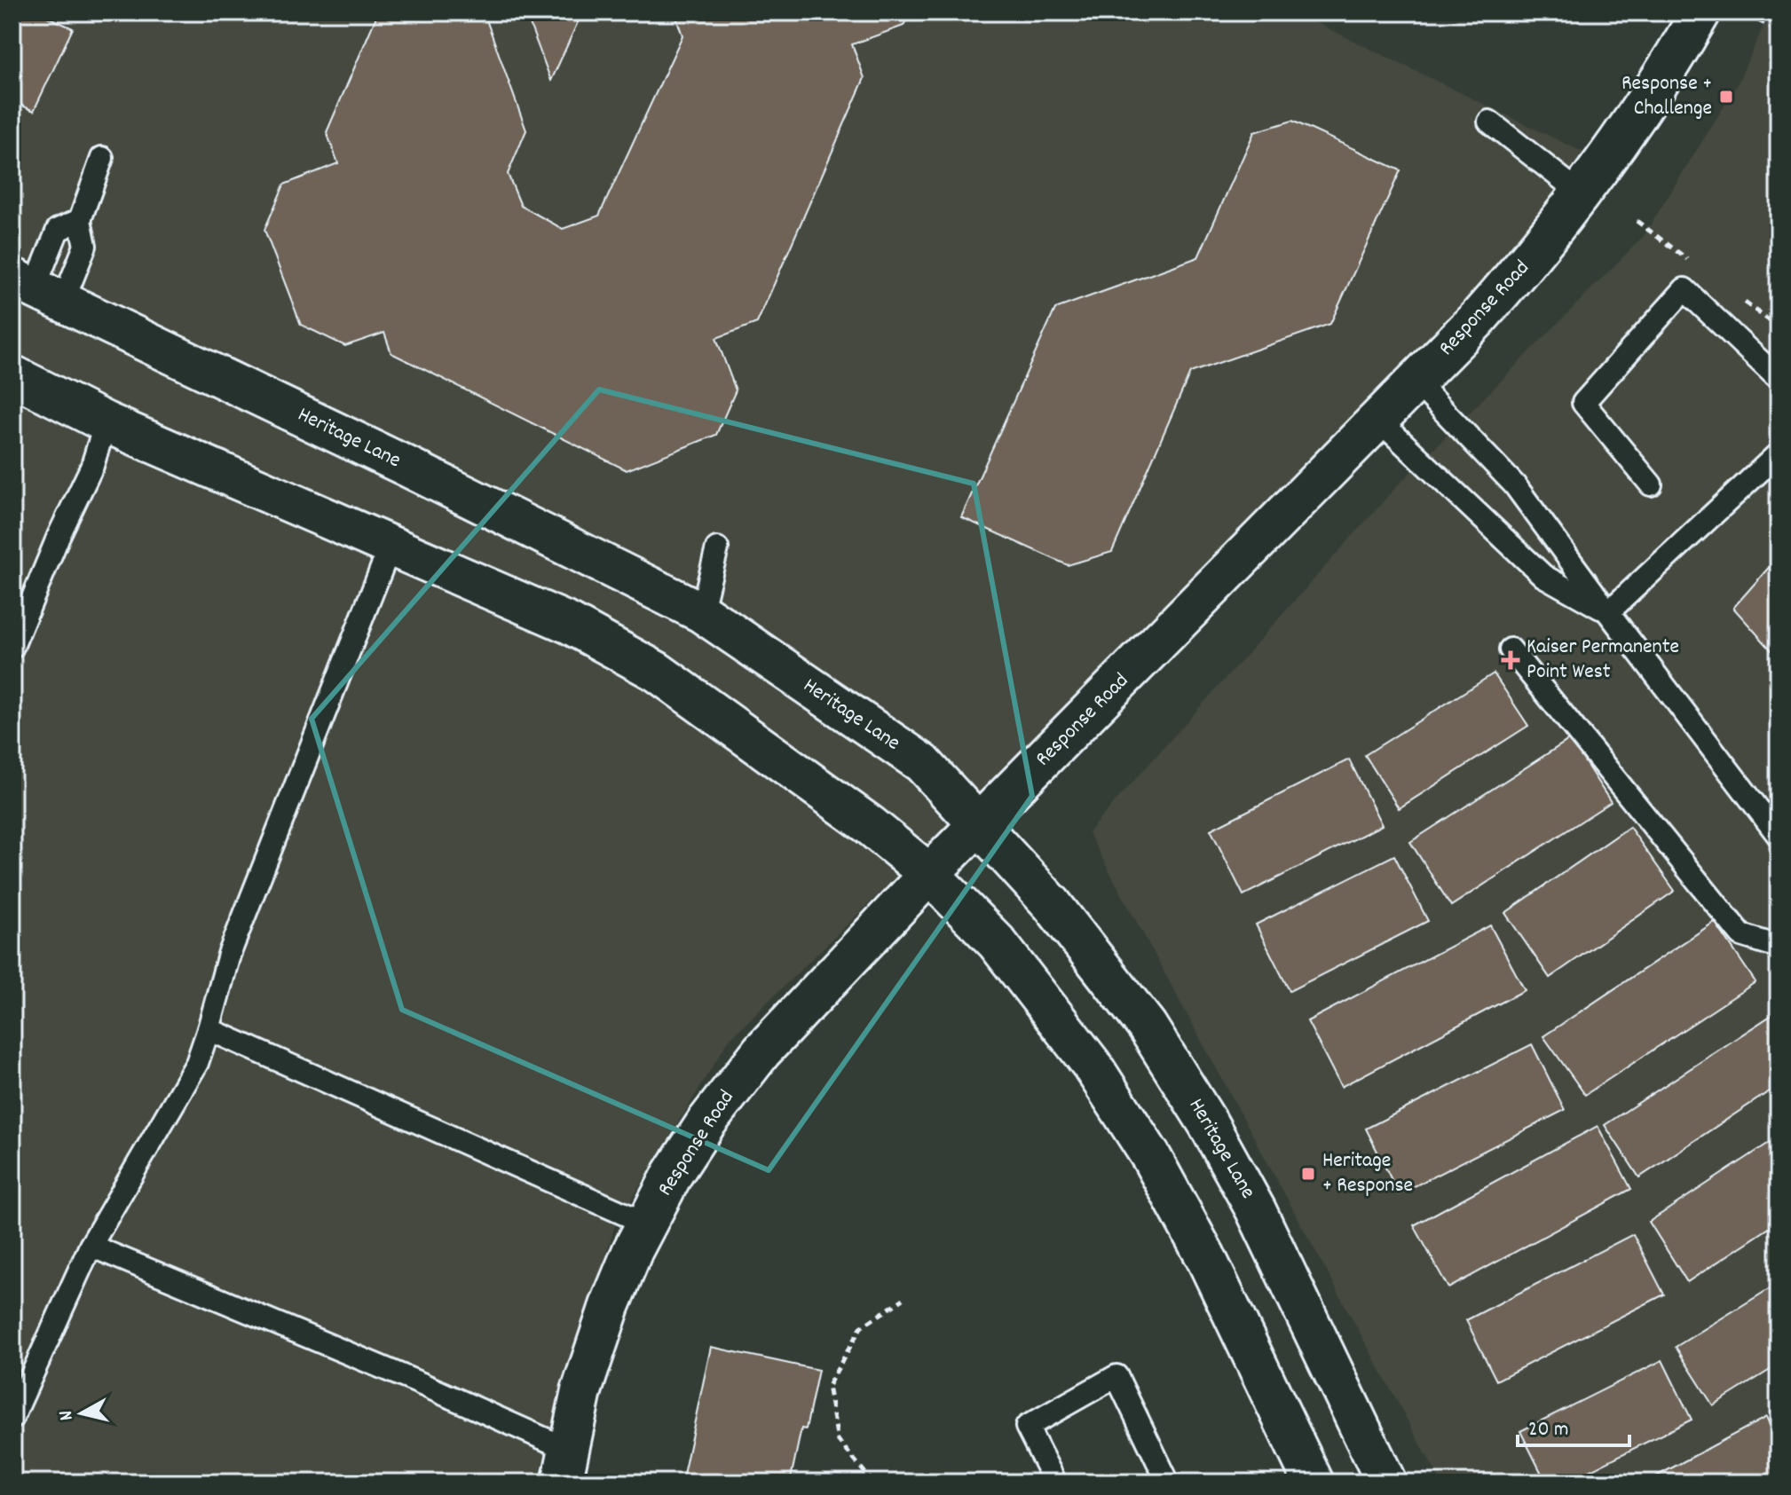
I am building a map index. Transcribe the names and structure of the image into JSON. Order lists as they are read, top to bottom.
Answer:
{
  "streets": {
    "main road": ["Response Road", "Heritage Lane"]
  },
  "crossings": [
    ["Response Road", "Heritage Lane"]
  ],
  "places": {
    "transit": ["Response + Challenge", "Heritage + Response"],
    "health": ["Kaiser Permanente Point West"]
  },
  "scale_bar": "20 m",
  "north": "left"
}
